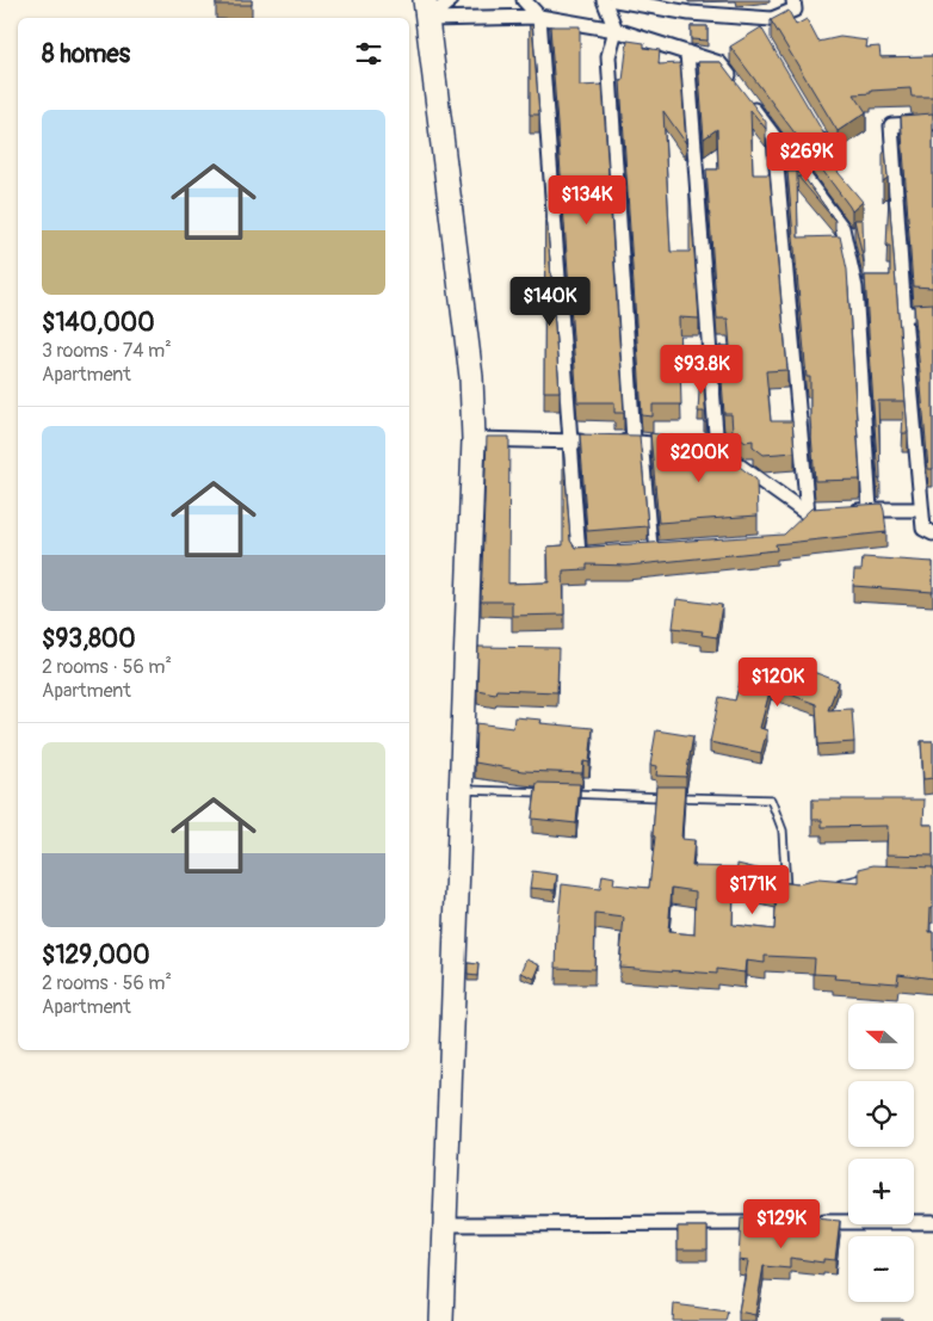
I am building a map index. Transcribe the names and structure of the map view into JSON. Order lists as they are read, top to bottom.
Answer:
{
  "north": "left",
  "page": {
    "heading": "8 homes",
    "list": [
      {
        "name": "$140,000",
        "note": "3 rooms · 74 m² · Apartment"
      },
      {
        "name": "$93,800",
        "note": "2 rooms · 56 m² · Apartment"
      },
      {
        "name": "$129,000",
        "note": "2 rooms · 56 m² · Apartment"
      }
    ],
    "price": [
      "$269K",
      "$134K",
      "$140K",
      "$93.8K",
      "$200K",
      "$120K",
      "$171K",
      "$129K"
    ],
    "map_buttons": ["+", "−"]
  }
}
